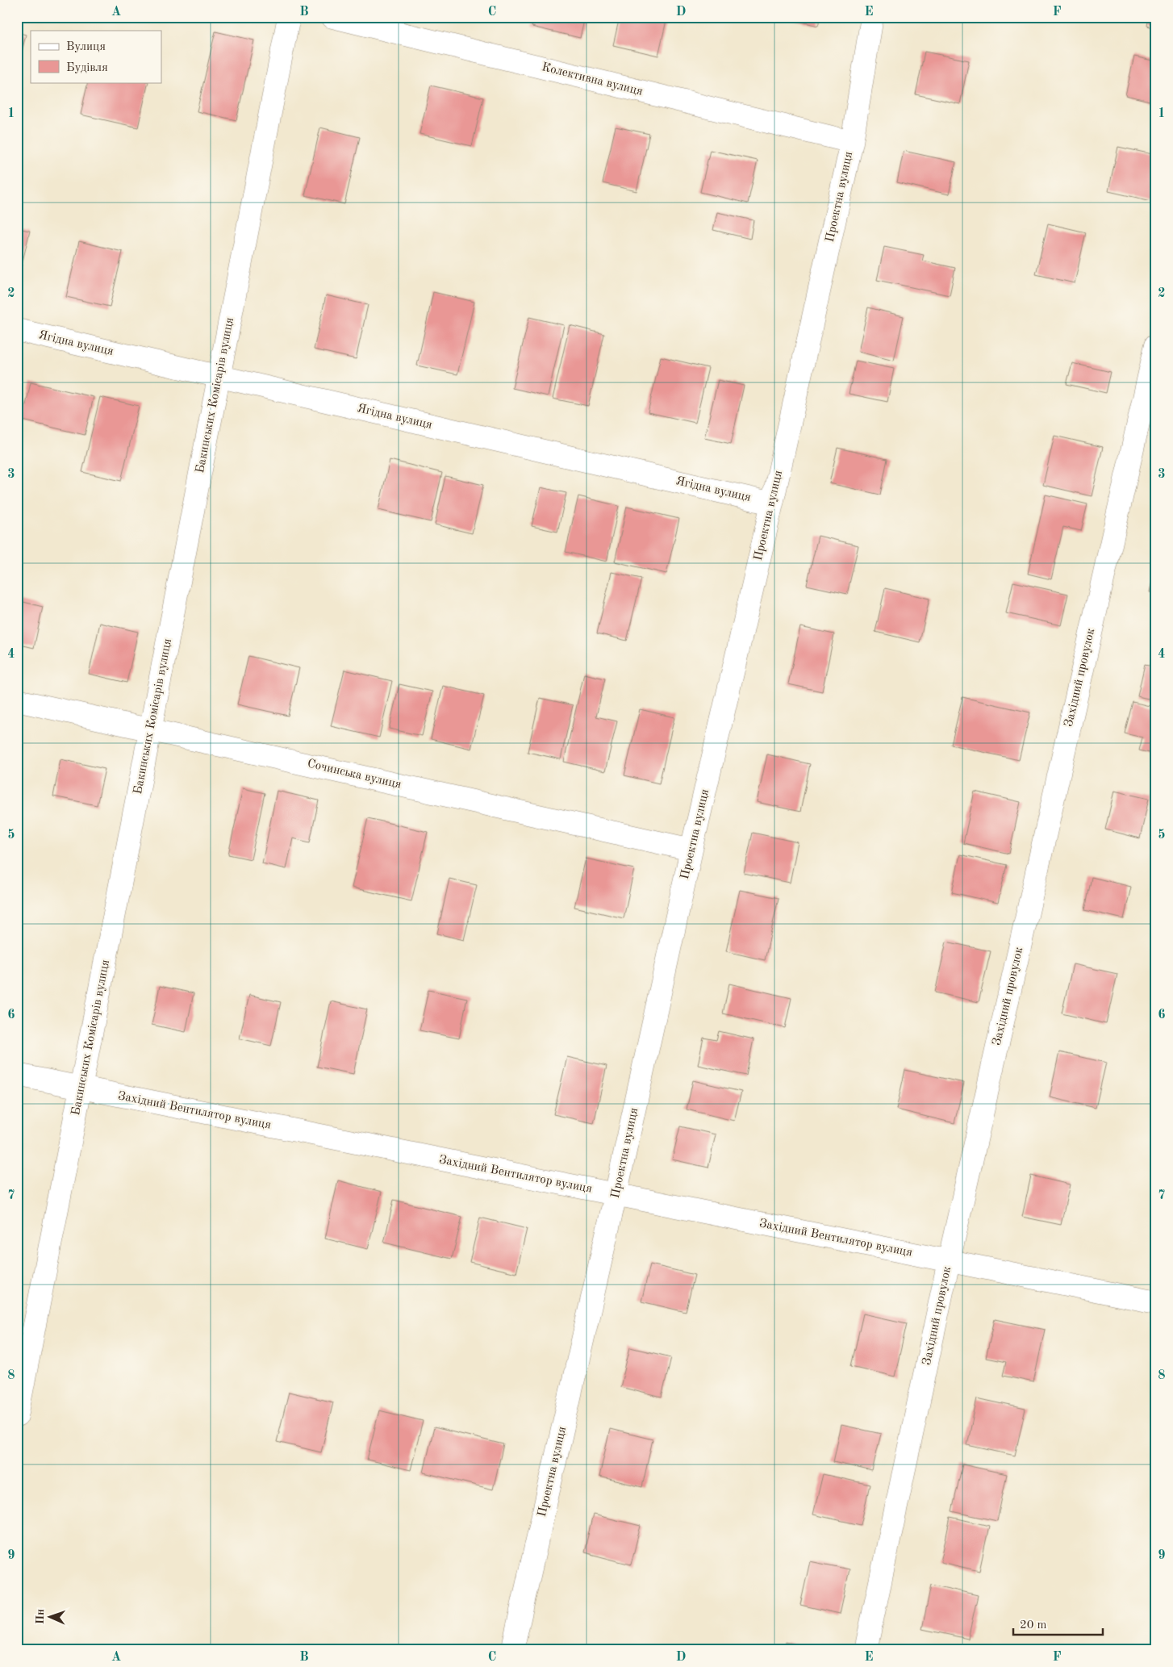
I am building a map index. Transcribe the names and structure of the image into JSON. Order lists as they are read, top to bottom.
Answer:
{
  "streets": {
    "street": [
      "Колективна вулиця",
      "Проектна вулиця",
      "Ягідна вулиця",
      "Бакинських Комісарів вулиця",
      "Західний провулок",
      "Сочинська вулиця",
      "Західний Вентилятор вулиця"
    ]
  },
  "crossings": [
    ["Колективна вулиця", "Проектна вулиця"],
    ["Проектна вулиця", "Ягідна вулиця"],
    ["Проектна вулиця", "Сочинська вулиця"],
    ["Проектна вулиця", "Західний Вентилятор вулиця"],
    ["Ягідна вулиця", "Бакинських Комісарів вулиця"],
    ["Бакинських Комісарів вулиця", "Сочинська вулиця"],
    ["Бакинських Комісарів вулиця", "Західний Вентилятор вулиця"],
    ["Західний провулок", "Західний Вентилятор вулиця"]
  ],
  "legend": ["Вулиця", "Будівля"],
  "scale_bar": "20 m",
  "north": "left",
  "grid": {
    "columns": [
      "A",
      "B",
      "C",
      "D",
      "E",
      "F"
    ],
    "rows": [
      "1",
      "2",
      "3",
      "4",
      "5",
      "6",
      "7",
      "8",
      "9"
    ]
  }
}
